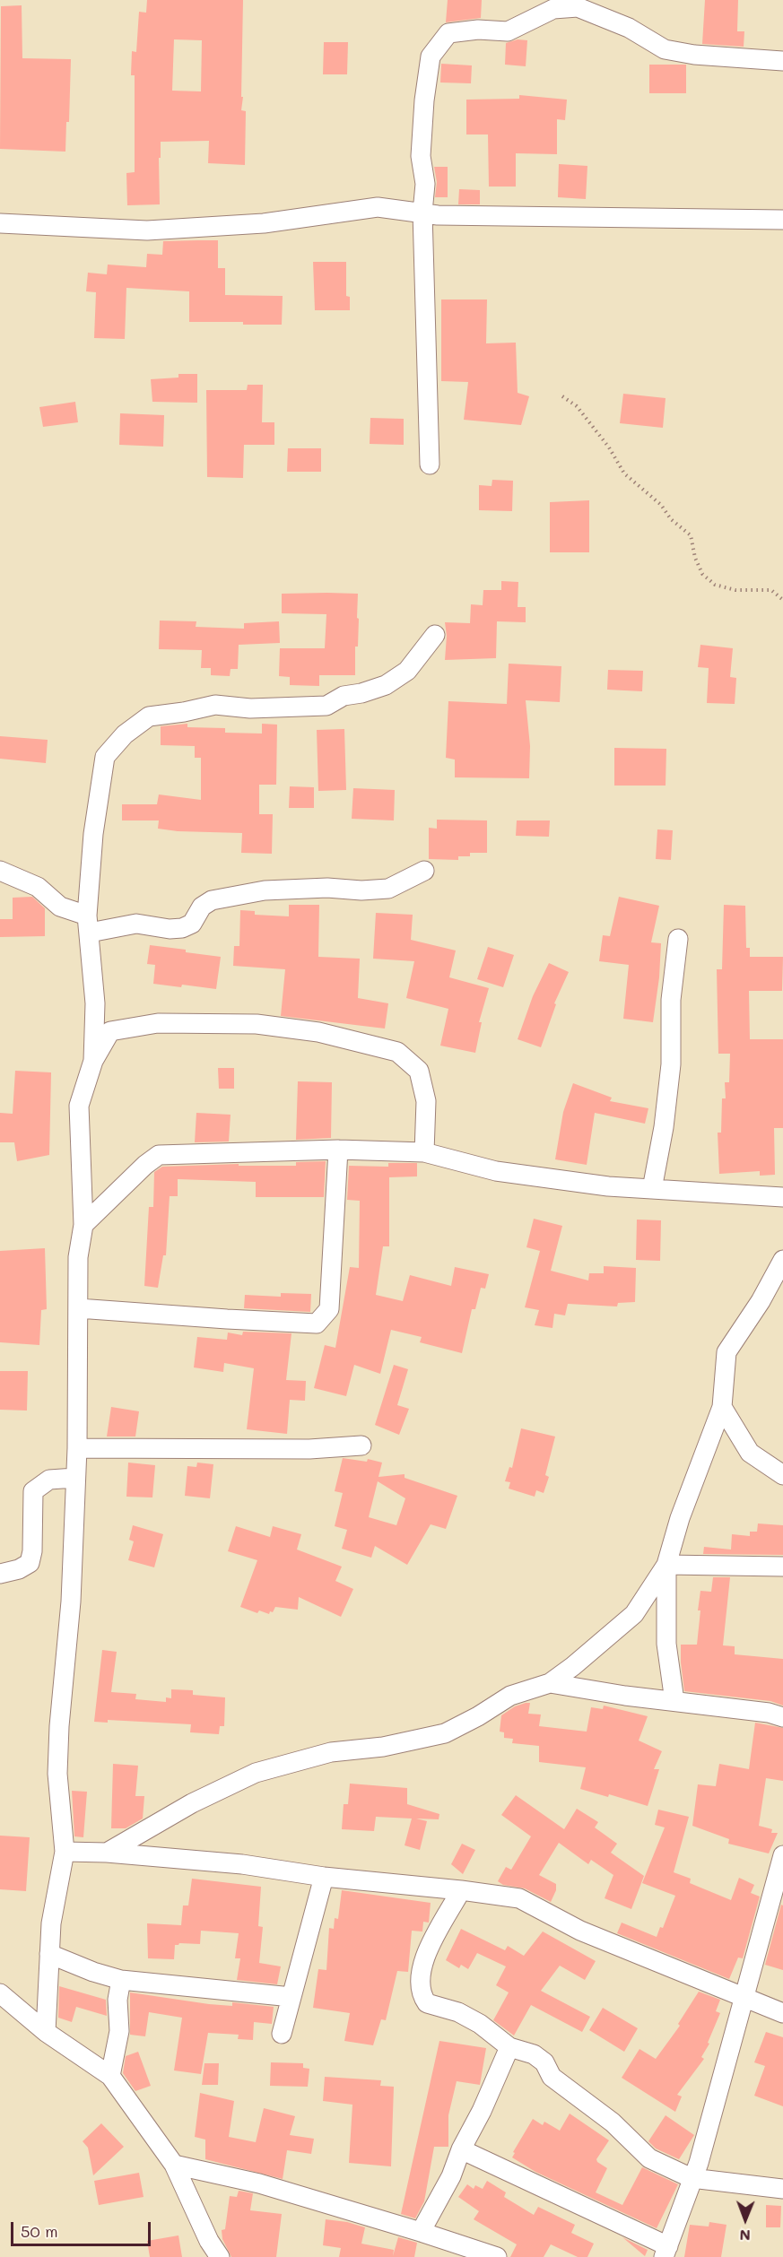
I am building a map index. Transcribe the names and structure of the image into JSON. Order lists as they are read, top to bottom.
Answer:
{
  "scale_bar": "50 m",
  "north": "bottom"
}
